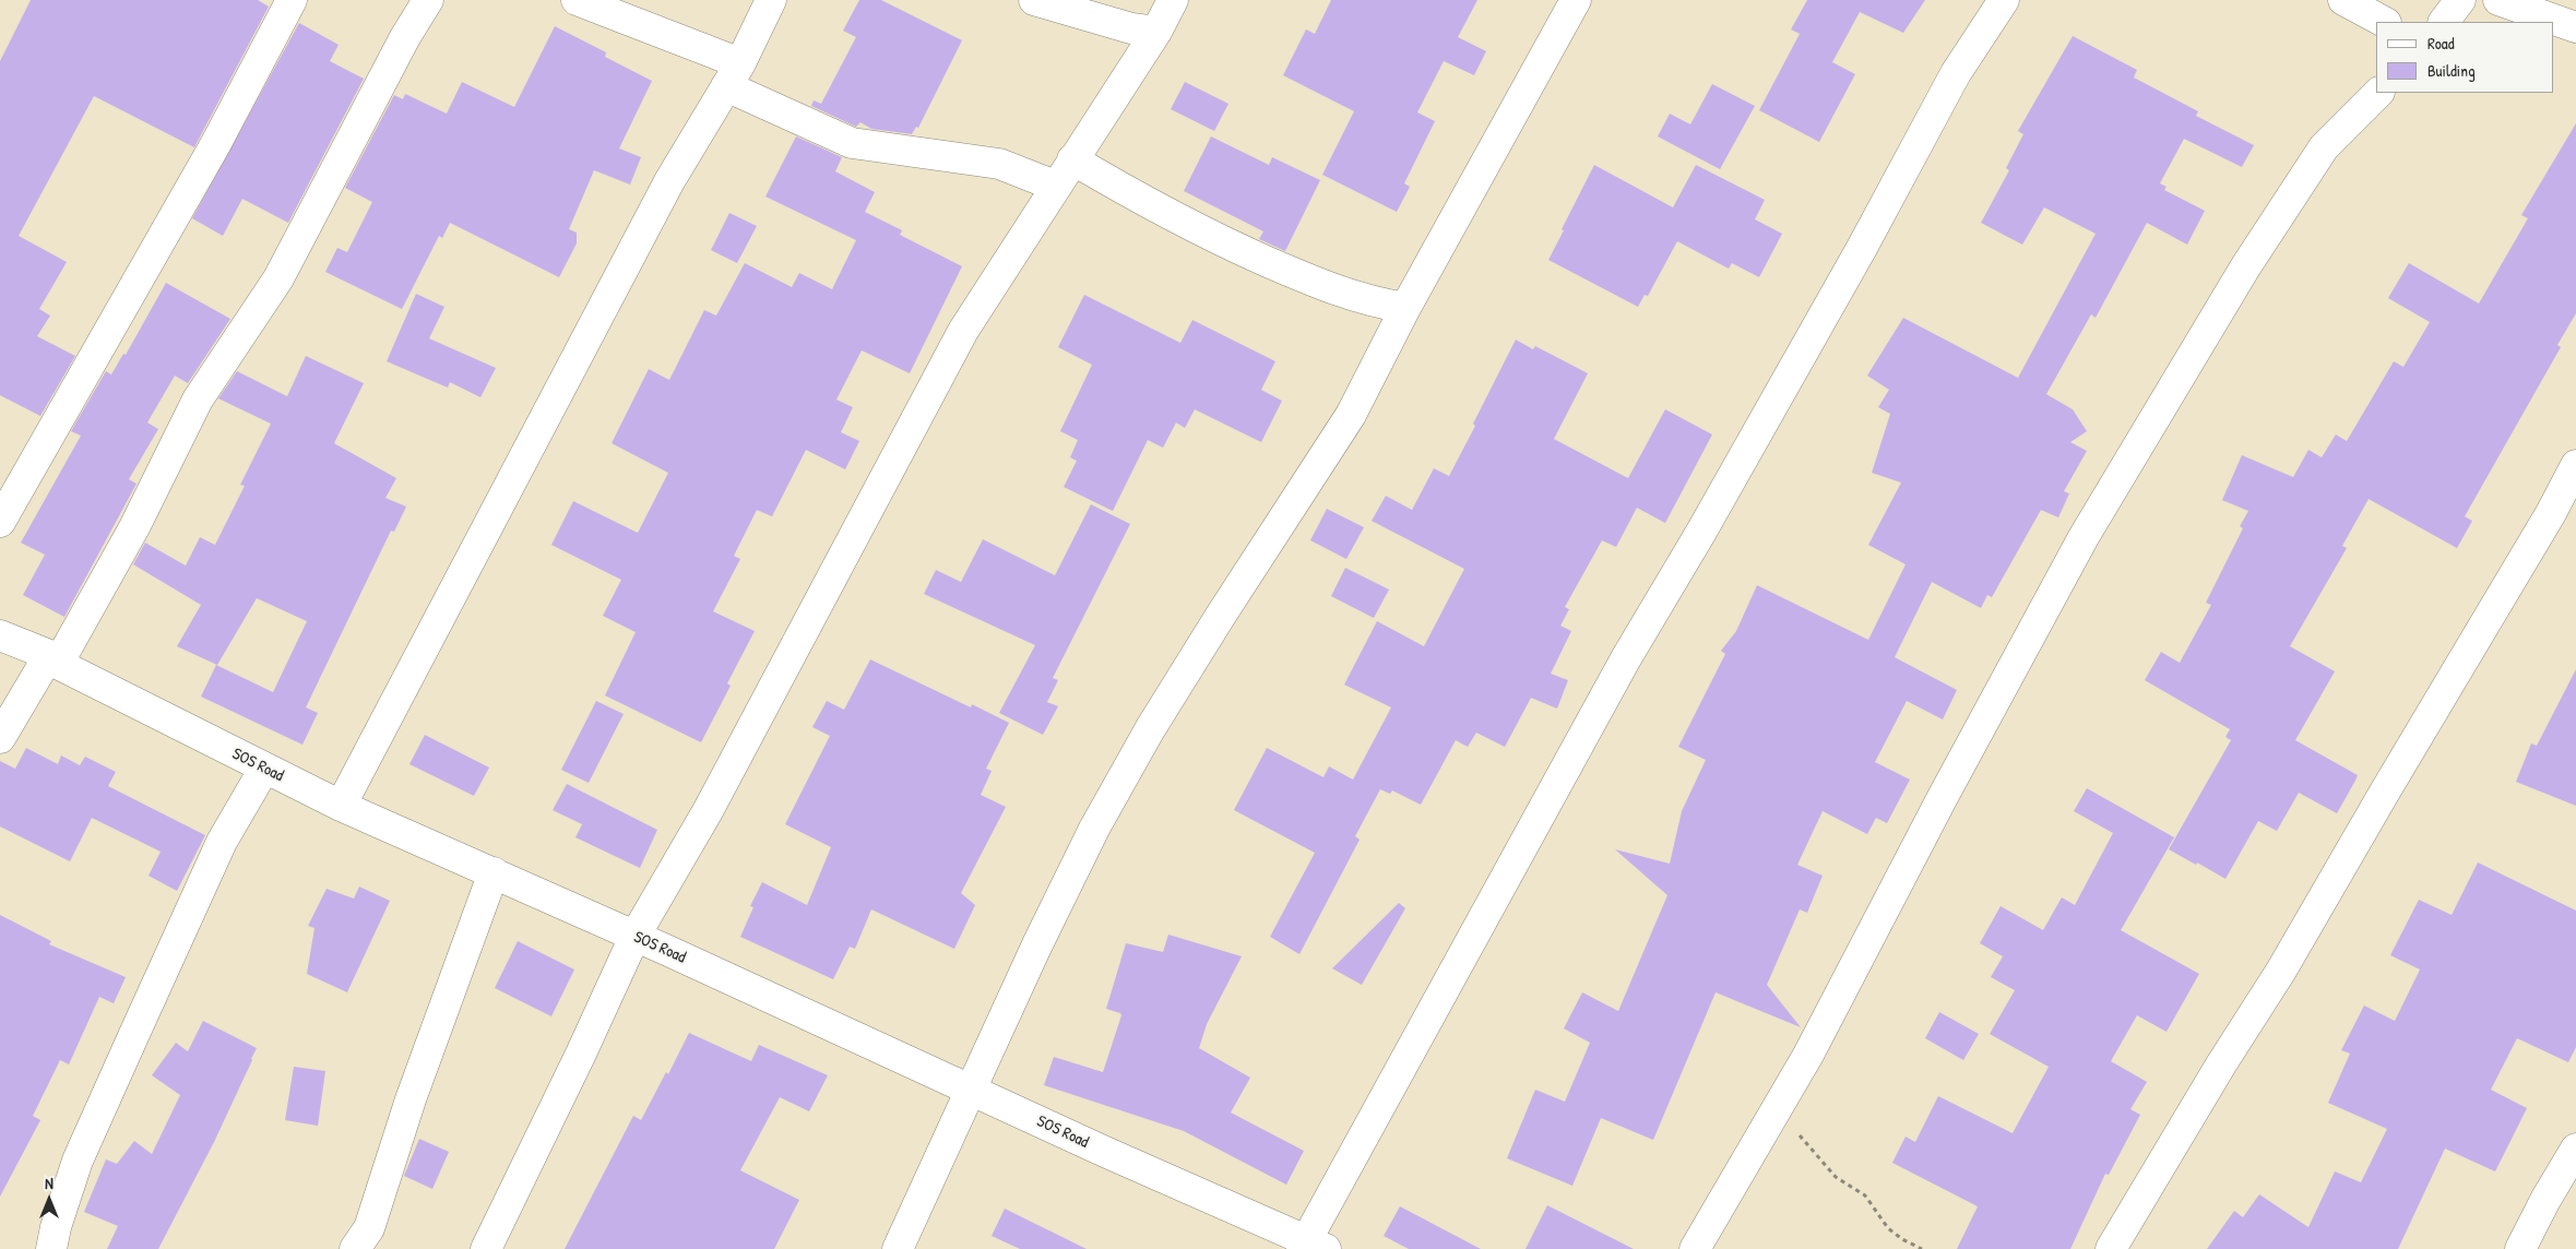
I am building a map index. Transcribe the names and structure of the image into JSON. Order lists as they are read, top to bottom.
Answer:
{
  "streets": {
    "street": ["SOS Road"]
  },
  "legend": ["Road", "Building"],
  "north": "top"
}
